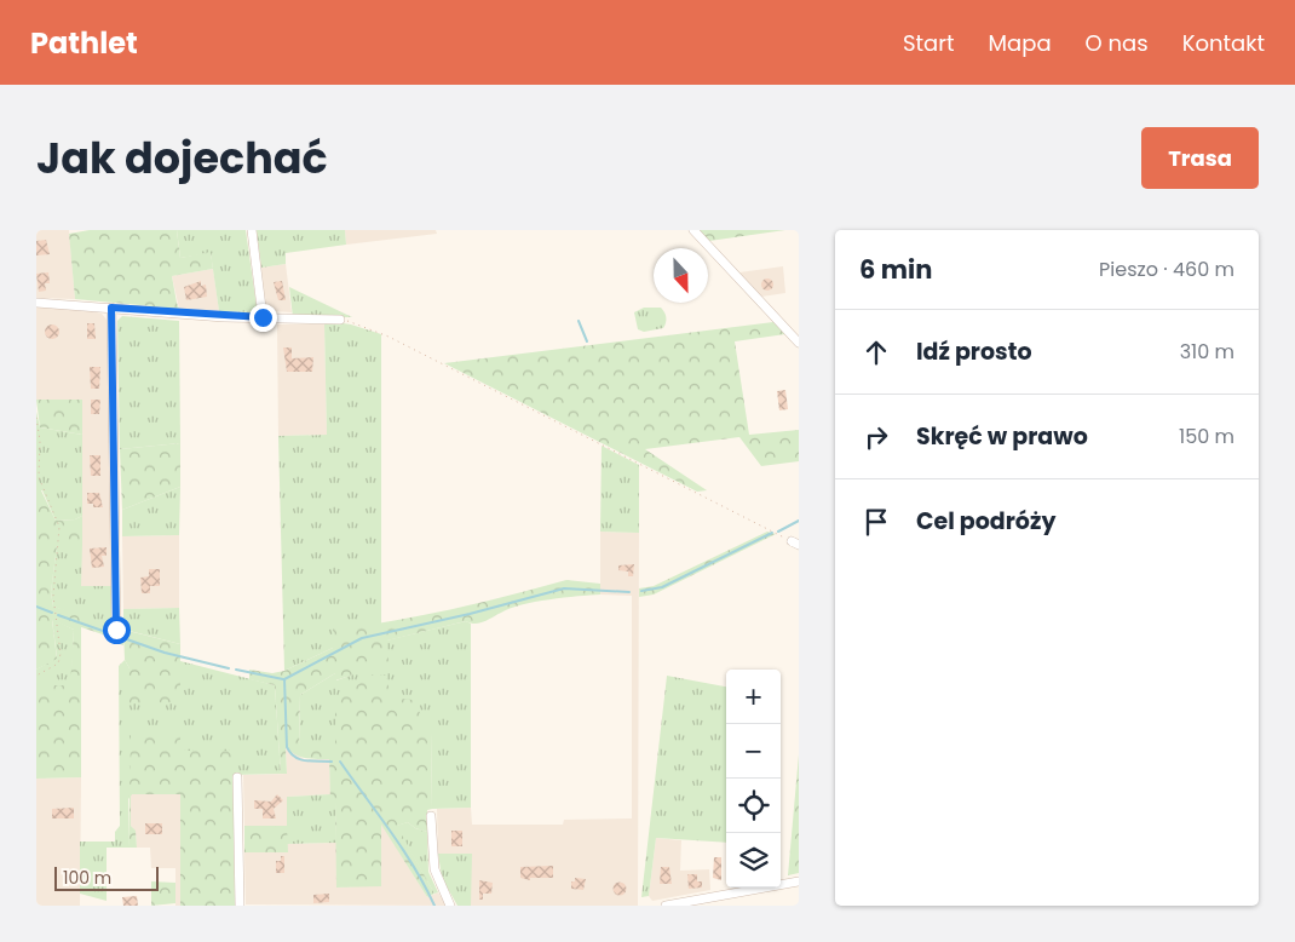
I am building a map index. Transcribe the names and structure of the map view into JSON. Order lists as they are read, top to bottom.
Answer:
{
  "scale_bar": "100 m",
  "north": "bottom",
  "page": {
    "header": "Pathlet",
    "nav": [
      "Start",
      "Mapa",
      "O nas",
      "Kontakt"
    ],
    "title": "Jak dojechać",
    "buttons": "Trasa",
    "heading": ["6 min", "Pieszo · 460 m"],
    "list": [
      ["Idź prosto", "310 m"],
      ["Skręć w prawo", "150 m"],
      "Cel podróży"
    ],
    "map_buttons": ["+", "−"],
    "scale": "100 m"
  }
}
